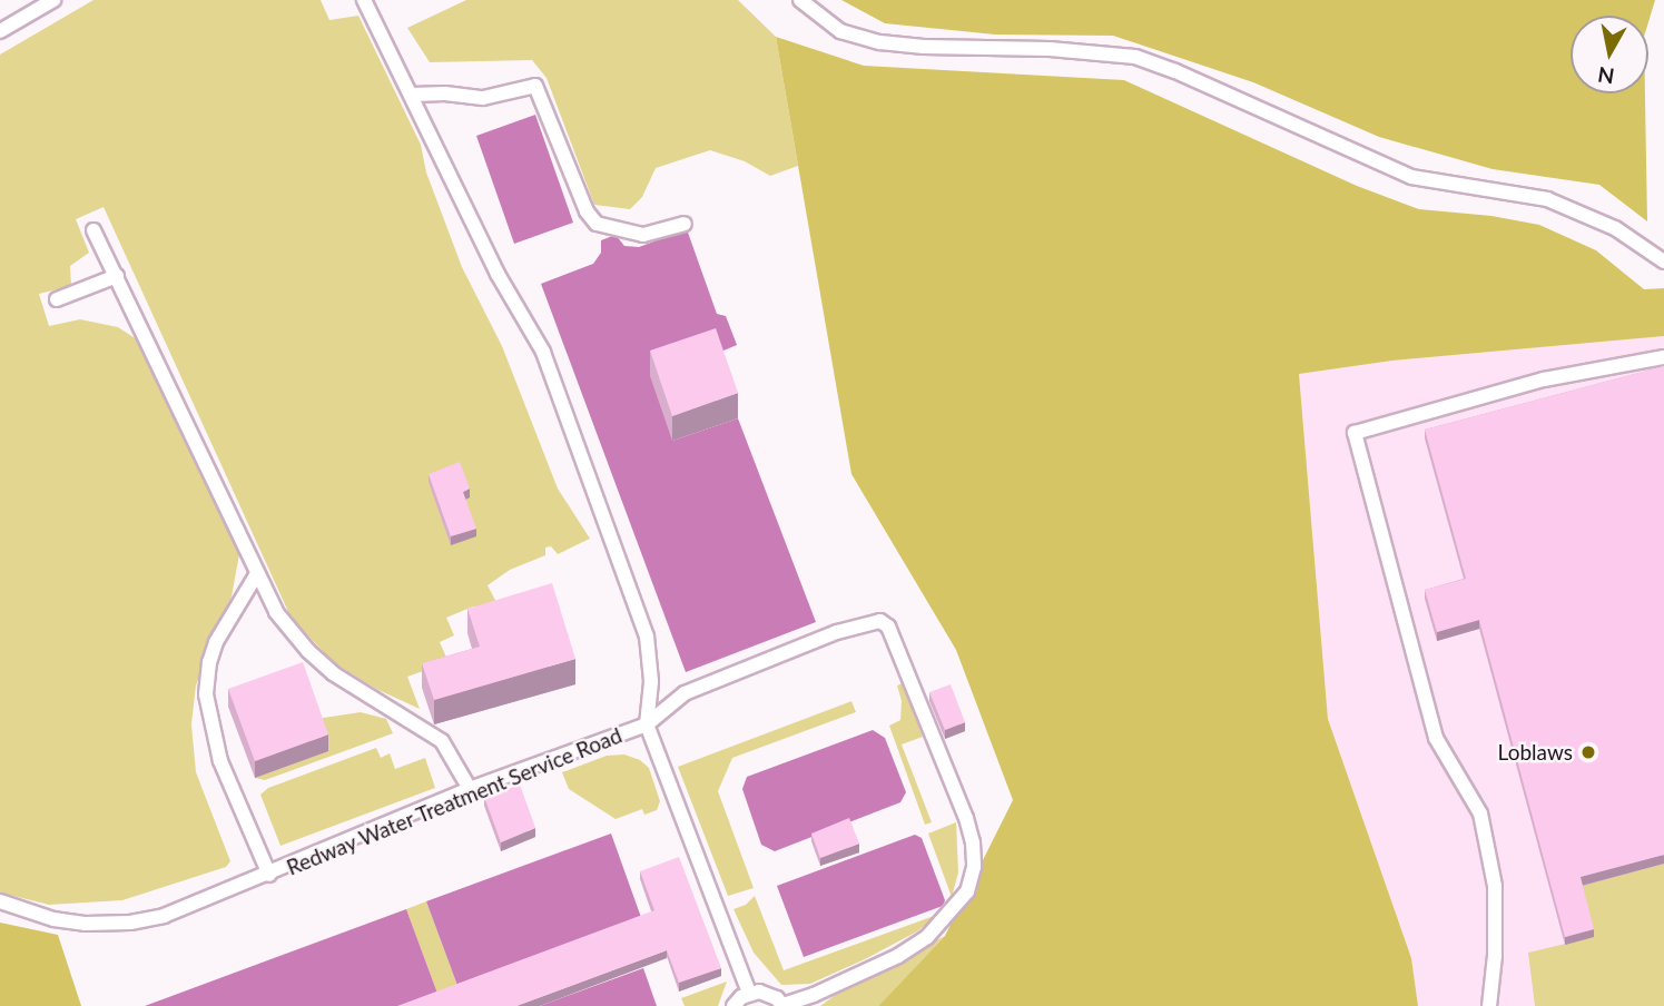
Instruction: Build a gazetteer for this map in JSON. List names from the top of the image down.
{
  "streets": {
    "lane": ["Redway Water Treatment Service Road"]
  },
  "places": ["Loblaws"],
  "north": "bottom"
}
